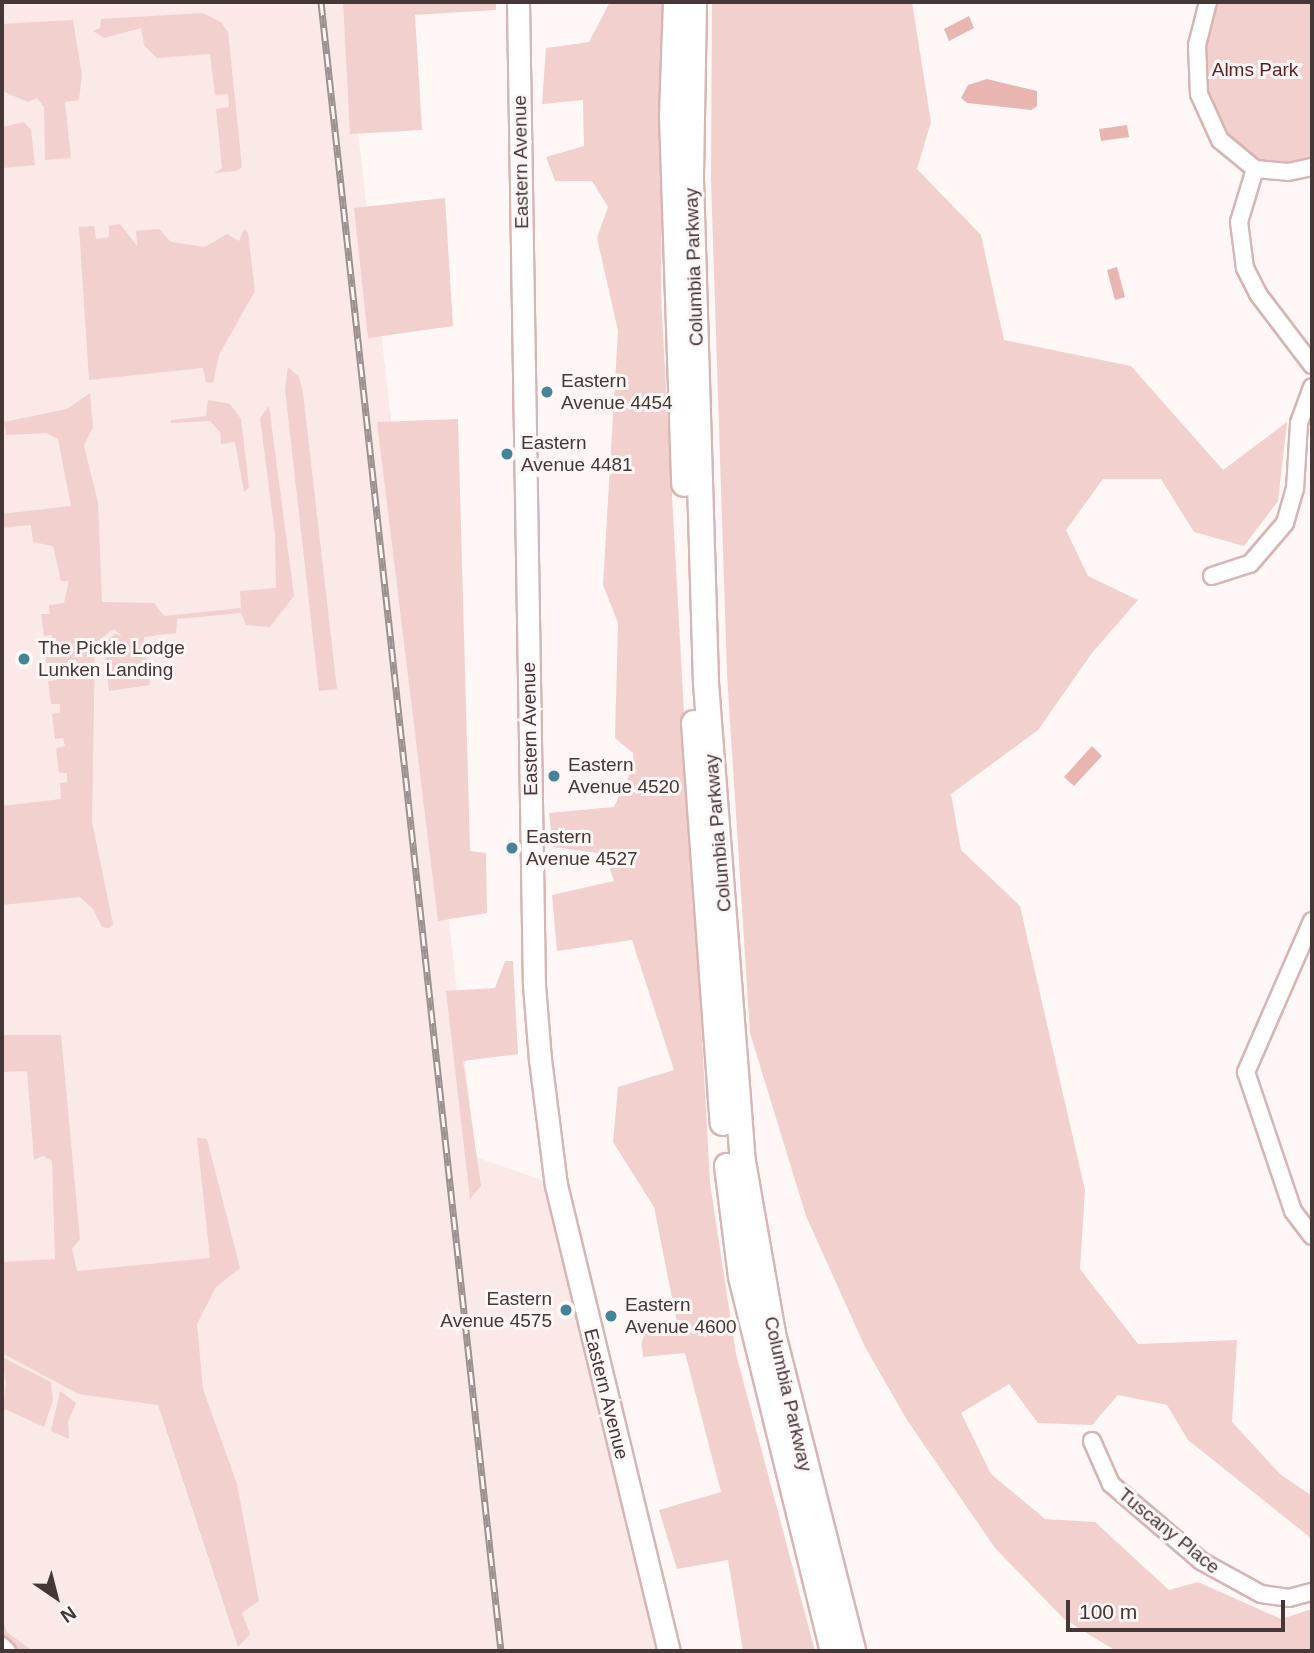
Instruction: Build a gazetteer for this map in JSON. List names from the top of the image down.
{
  "streets": {
    "highway": ["Columbia Parkway"],
    "main road": ["Eastern Avenue"],
    "street": ["Tuscany Place"]
  },
  "parks": ["Alms Park"],
  "places": [
    "Eastern Avenue 4454",
    "Eastern Avenue 4481",
    "The Pickle Lodge Lunken Landing",
    "Eastern Avenue 4520",
    "Eastern Avenue 4527",
    "Eastern Avenue 4575",
    "Eastern Avenue 4600"
  ],
  "scale_bar": "100 m",
  "north": "bottom right"
}
